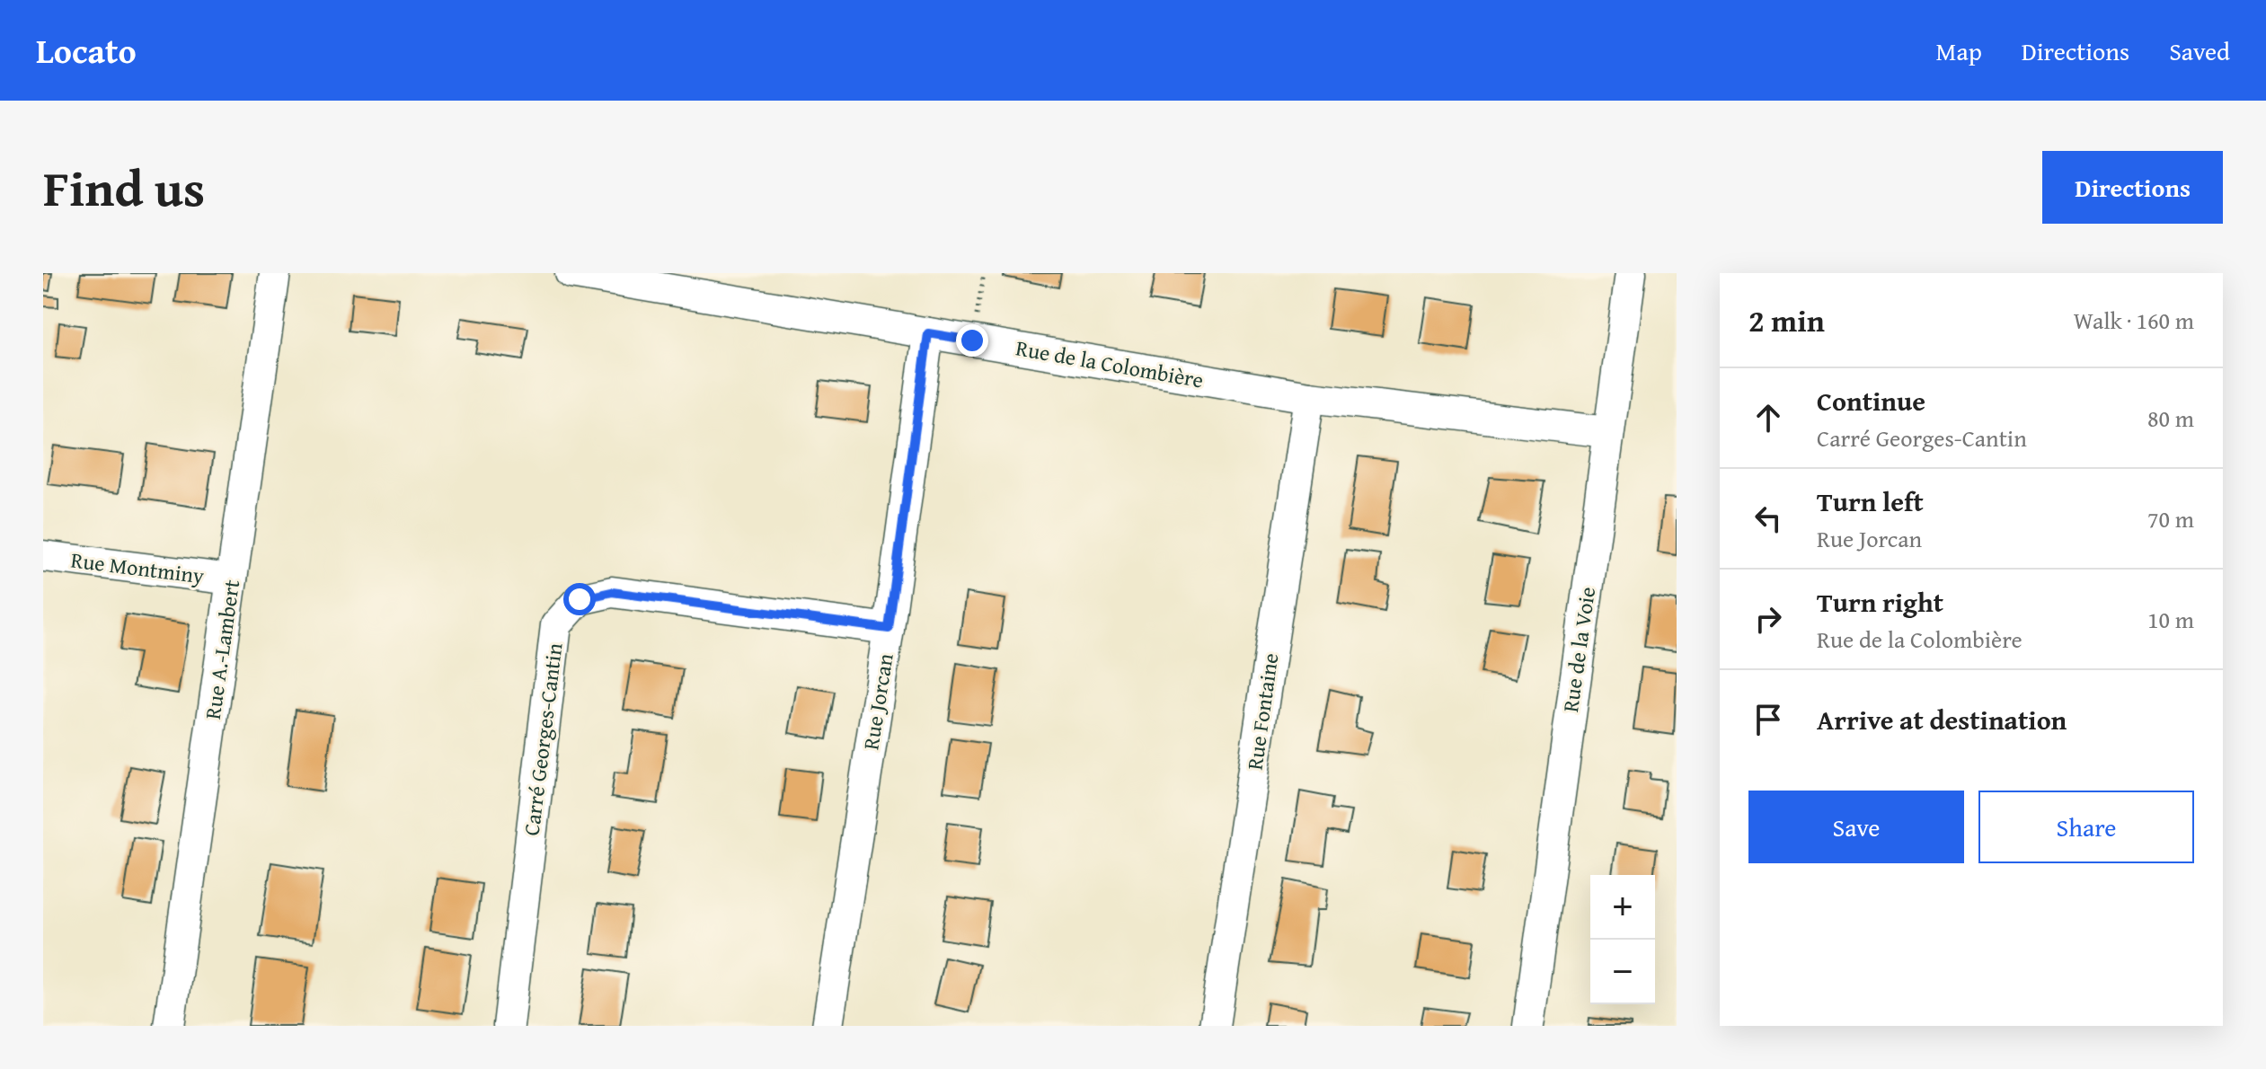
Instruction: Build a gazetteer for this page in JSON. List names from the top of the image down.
{
  "streets": {
    "street": [
      "Rue de la Colombière",
      "Rue Montminy",
      "Rue A.-Lambert",
      "Rue de la Voie",
      "Rue Jorcan",
      "Rue Fontaine",
      "Carré Georges-Cantin"
    ]
  },
  "crossings": [
    ["Rue de la Colombière", "Rue de la Voie"],
    ["Rue de la Colombière", "Rue Jorcan"],
    ["Rue de la Colombière", "Rue Fontaine"],
    ["Rue Montminy", "Rue A.-Lambert"],
    ["Rue Jorcan", "Carré Georges-Cantin"]
  ],
  "page": {
    "header": "Locato",
    "nav": ["Map", "Directions", "Saved"],
    "title": "Find us",
    "buttons": [
      "Directions",
      ["Save", "Share"]
    ],
    "heading": ["2 min", "Walk · 160 m"],
    "list": [
      ["Continue", "Carré Georges-Cantin", "80 m"],
      ["Turn left", "Rue Jorcan", "70 m"],
      ["Turn right", "Rue de la Colombière", "10 m"],
      "Arrive at destination"
    ],
    "map_buttons": ["+", "−"]
  }
}
